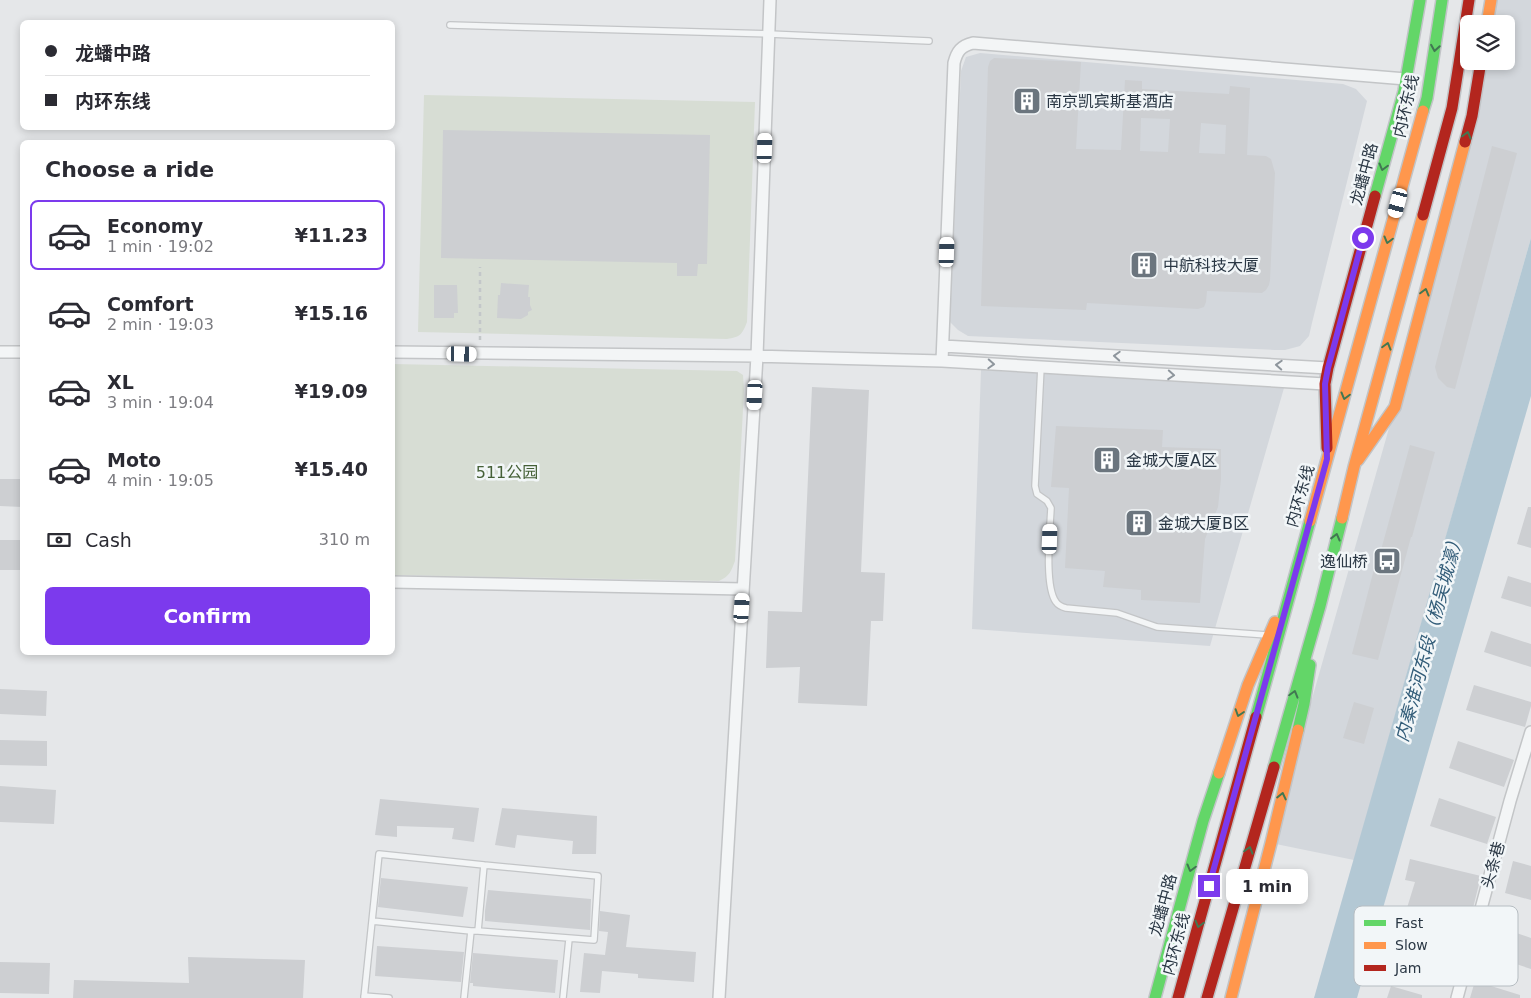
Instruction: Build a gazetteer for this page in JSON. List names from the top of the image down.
{
  "streets": {
    "main road": ["内环东线", "龙蟠中路"],
    "street": ["头条巷"]
  },
  "crossings": [
    ["内环东线", "龙蟠中路"]
  ],
  "water": ["内秦淮河东段（杨吴城濠）"],
  "parks": ["511公园"],
  "places": {
    "building": [
      "南京凯宾斯基酒店",
      "中航科技大厦",
      "金城大厦A区",
      "金城大厦B区"
    ],
    "bus stop": ["逸仙桥"]
  },
  "legend": ["Fast", "Slow", "Jam"],
  "page": {
    "banner": ["龙蟠中路", "内环东线"],
    "heading": "Choose a ride",
    "list": [
      {
        "name": "Economy",
        "note": "1 min · 19:02",
        "value": "¥11.23"
      },
      {
        "name": "Comfort",
        "note": "2 min · 19:03",
        "value": "¥15.16"
      },
      {
        "name": "XL",
        "note": "3 min · 19:04",
        "value": "¥19.09"
      },
      {
        "name": "Moto",
        "note": "4 min · 19:05",
        "value": "¥15.40"
      }
    ],
    "pay": ["Cash", "310 m"],
    "buttons": "Confirm",
    "bubble": "1 min"
  }
}
